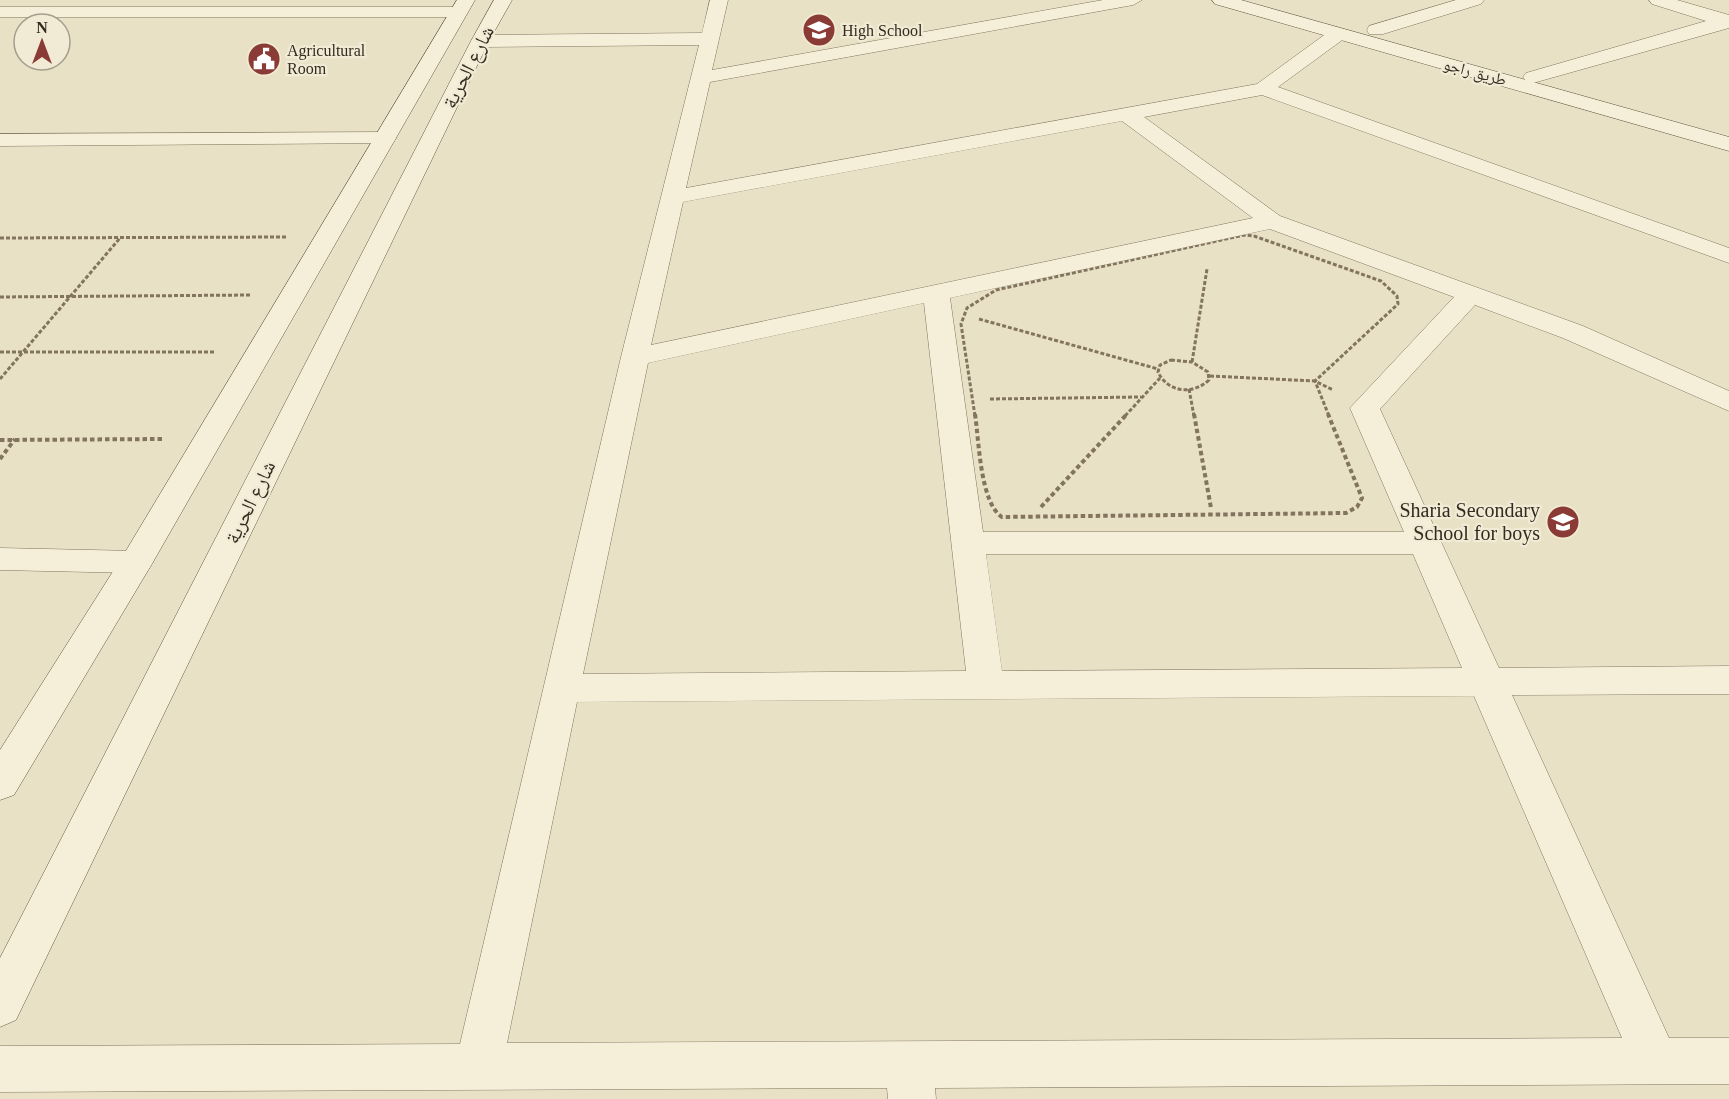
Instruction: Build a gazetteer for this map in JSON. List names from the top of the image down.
{
  "streets": {
    "street": ["شارع الحرية", "طريق راجو"]
  },
  "places": {
    "school or university": ["High School", "Sharia Secondary School for boys"],
    "public building": ["Agricultural Room"]
  },
  "north": "top"
}
